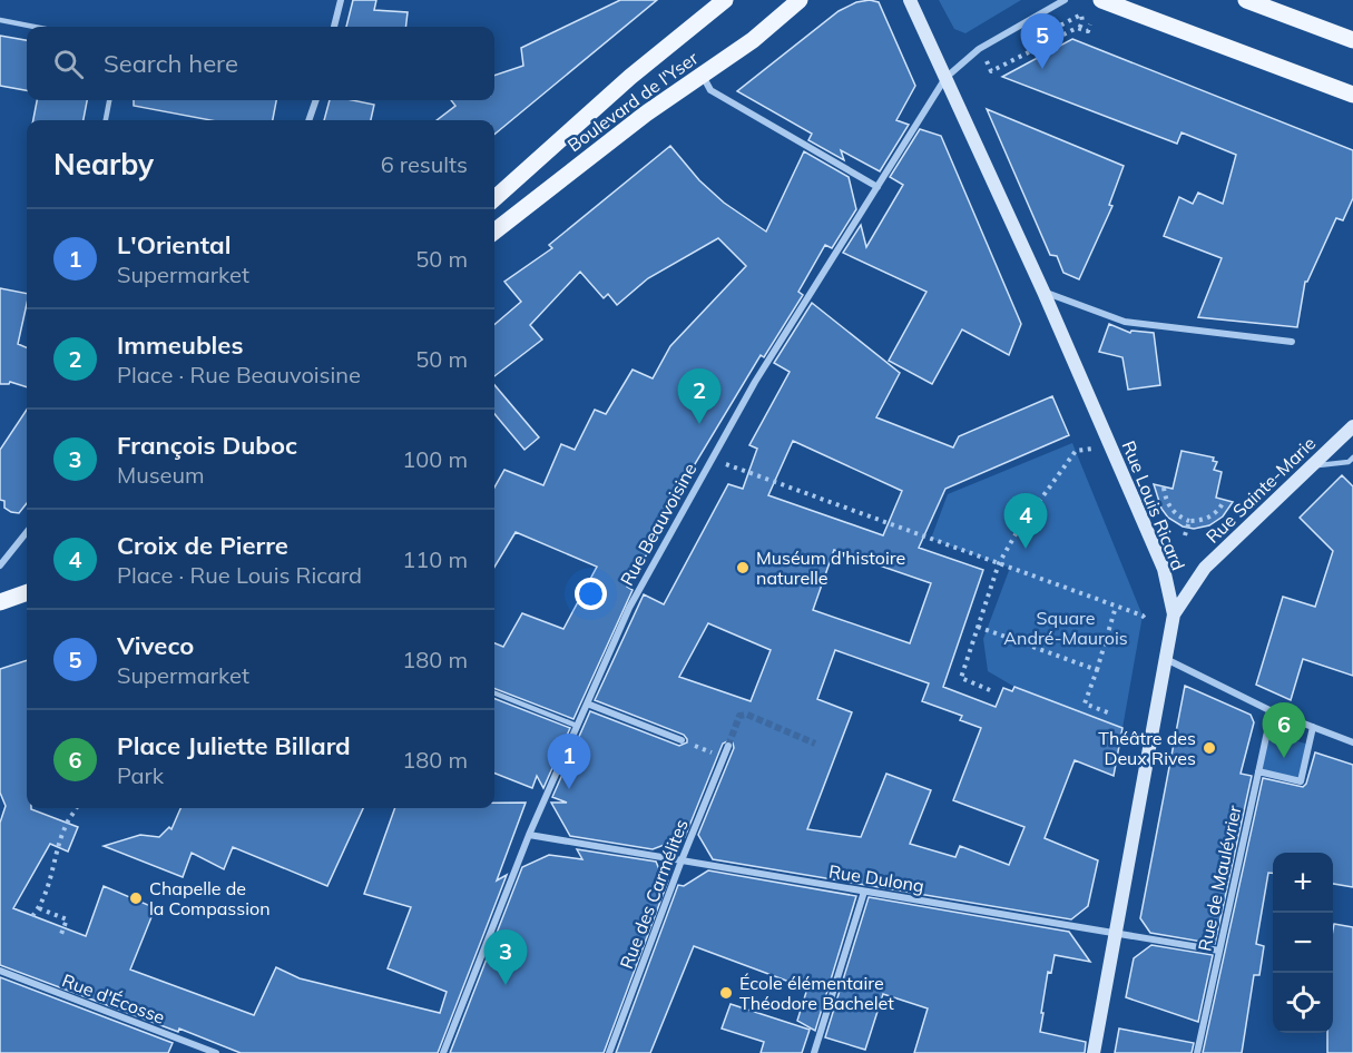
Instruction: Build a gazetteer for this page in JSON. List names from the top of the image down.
{
  "streets": {
    "main road": ["Boulevard de l'Yser"],
    "street": [
      "Rue Sainte-Marie",
      "Rue Louis Ricard",
      "Rue Beauvoisine",
      "Rue Dulong",
      "Rue de Maulévrier",
      "Rue des Carmélites",
      "Rue d'Écosse"
    ]
  },
  "crossings": [
    ["Rue Sainte-Marie", "Rue Louis Ricard"],
    ["Rue Louis Ricard", "Rue Beauvoisine"],
    ["Rue Louis Ricard", "Rue Dulong"],
    ["Rue Beauvoisine", "Rue Dulong"],
    ["Rue Dulong", "Rue de Maulévrier"],
    ["Rue Dulong", "Rue des Carmélites"]
  ],
  "parks": ["Square André-Maurois"],
  "places": [
    "Muséum d'histoire naturelle",
    "Théâtre des Deux Rives",
    "Chapelle de la Compassion",
    "École élémentaire Théodore Bachelet"
  ],
  "page": {
    "pins": [
      "5",
      "2",
      "4",
      "6",
      "1",
      "3"
    ],
    "search": "Search here",
    "heading": ["Nearby", "6 results"],
    "list": [
      {
        "mark": "1",
        "name": "L'Oriental",
        "note": "Supermarket",
        "value": "50 m"
      },
      {
        "mark": "2",
        "name": "Immeubles",
        "note": "Place · Rue Beauvoisine",
        "value": "50 m"
      },
      {
        "mark": "3",
        "name": "François Duboc",
        "note": "Museum",
        "value": "100 m"
      },
      {
        "mark": "4",
        "name": "Croix de Pierre",
        "note": "Place · Rue Louis Ricard",
        "value": "110 m"
      },
      {
        "mark": "5",
        "name": "Viveco",
        "note": "Supermarket",
        "value": "180 m"
      },
      {
        "mark": "6",
        "name": "Place Juliette Billard",
        "note": "Park",
        "value": "180 m"
      }
    ],
    "map_buttons": ["+", "−"]
  }
}
